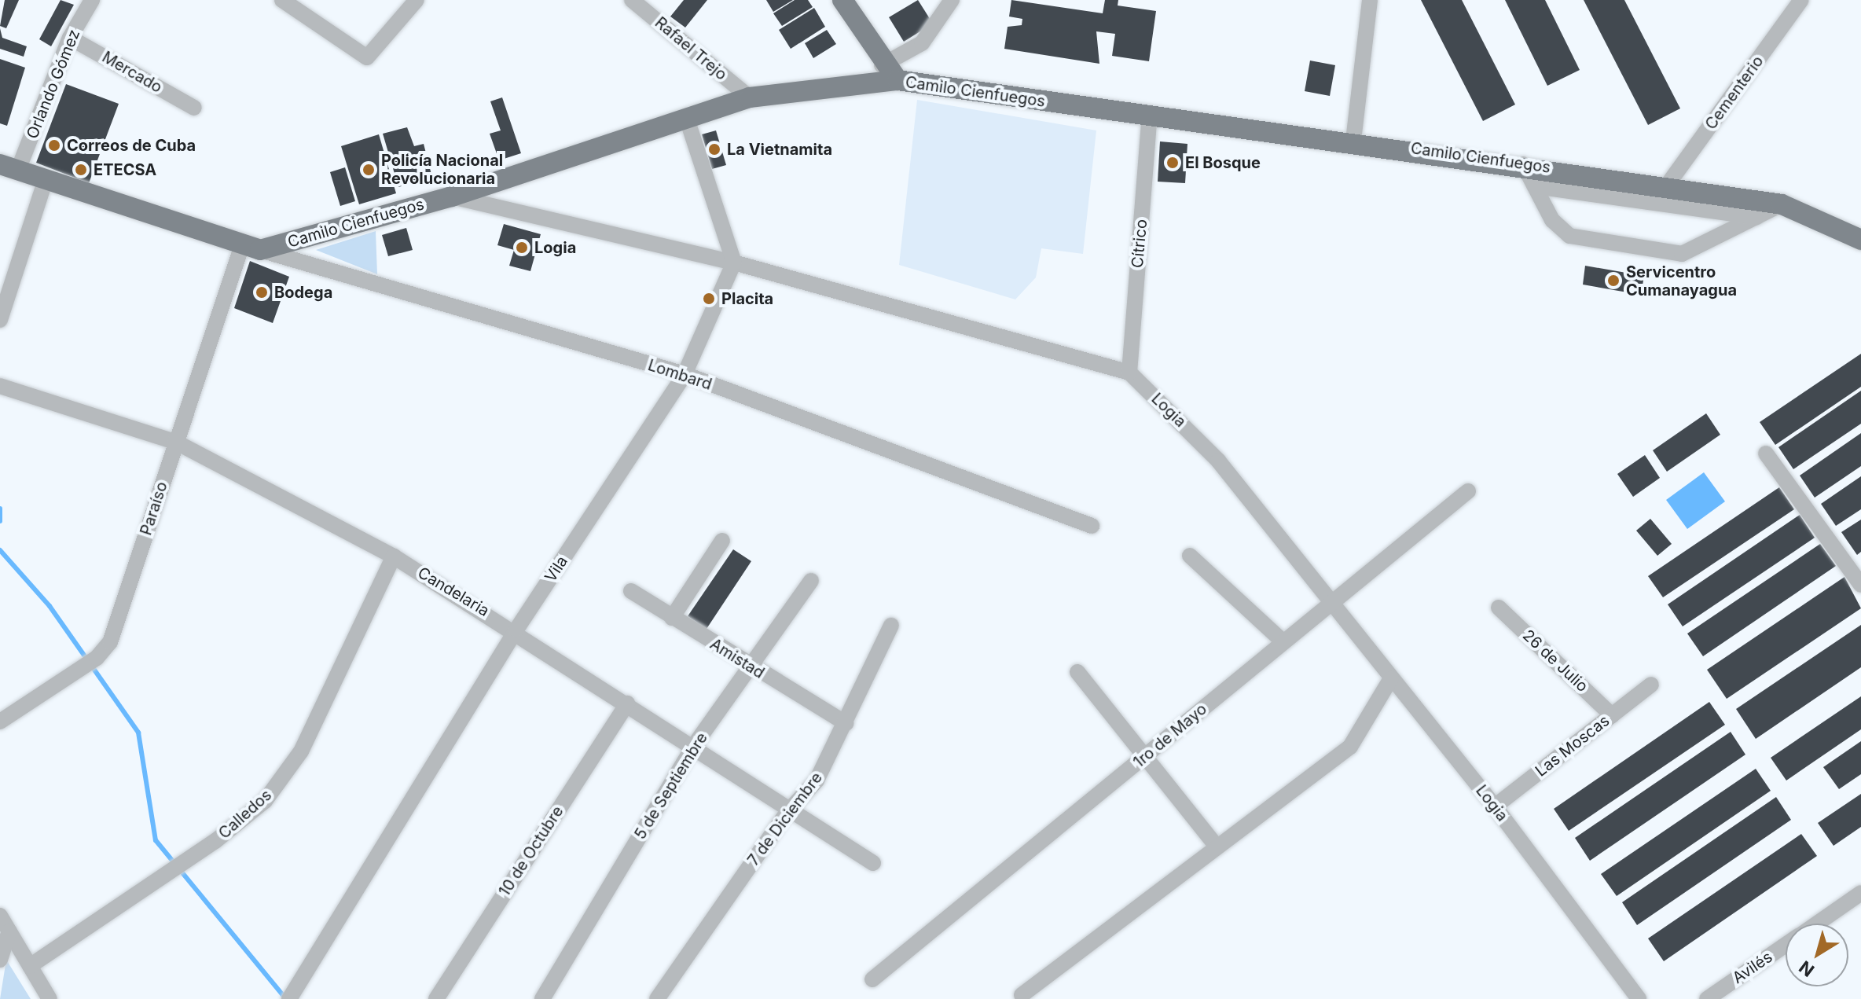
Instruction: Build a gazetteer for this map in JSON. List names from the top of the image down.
{
  "streets": {
    "main road": ["Camilo Cienfuegos"],
    "street": [
      "Rafael Trejo",
      "Mercado",
      "Orlando Gómez",
      "Cementerio",
      "Cítrico",
      "Lombard",
      "Logia",
      "Paraíso",
      "Vila",
      "Candelaria",
      "Amistad",
      "26 de Julio",
      "1ro de Mayo",
      "Las Moscas",
      "5 de Septiembre",
      "Calledos",
      "7 de Diciembre",
      "10 de Octubre",
      "Avilés"
    ]
  },
  "crossings": [
    ["Rafael Trejo", "Camilo Cienfuegos"],
    ["Mercado", "Orlando Gómez"],
    ["Camilo Cienfuegos", "Cementerio"],
    ["Camilo Cienfuegos", "Cítrico"],
    ["Camilo Cienfuegos", "Lombard"],
    ["Camilo Cienfuegos", "Logia"],
    ["Camilo Cienfuegos", "Paraíso"],
    ["Cítrico", "Logia"],
    ["Lombard", "Paraíso"],
    ["Lombard", "Vila"],
    ["Logia", "Vila"],
    ["Logia", "1ro de Mayo"],
    ["Logia", "Las Moscas"],
    ["Paraíso", "Candelaria"],
    ["Vila", "Candelaria"],
    ["Candelaria", "5 de Septiembre"],
    ["Candelaria", "Calledos"],
    ["Candelaria", "7 de Diciembre"],
    ["Candelaria", "10 de Octubre"],
    ["Amistad", "5 de Septiembre"],
    ["Amistad", "7 de Diciembre"],
    ["26 de Julio", "Las Moscas"]
  ],
  "places": [
    "Correos de Cuba",
    "La Vietnamita",
    "El Bosque",
    "ETECSA",
    "Policía Nacional Revolucionaria",
    "Logia",
    "Servicentro Cumanayagua",
    "Bodega",
    "Placita"
  ],
  "north": "bottom left"
}
